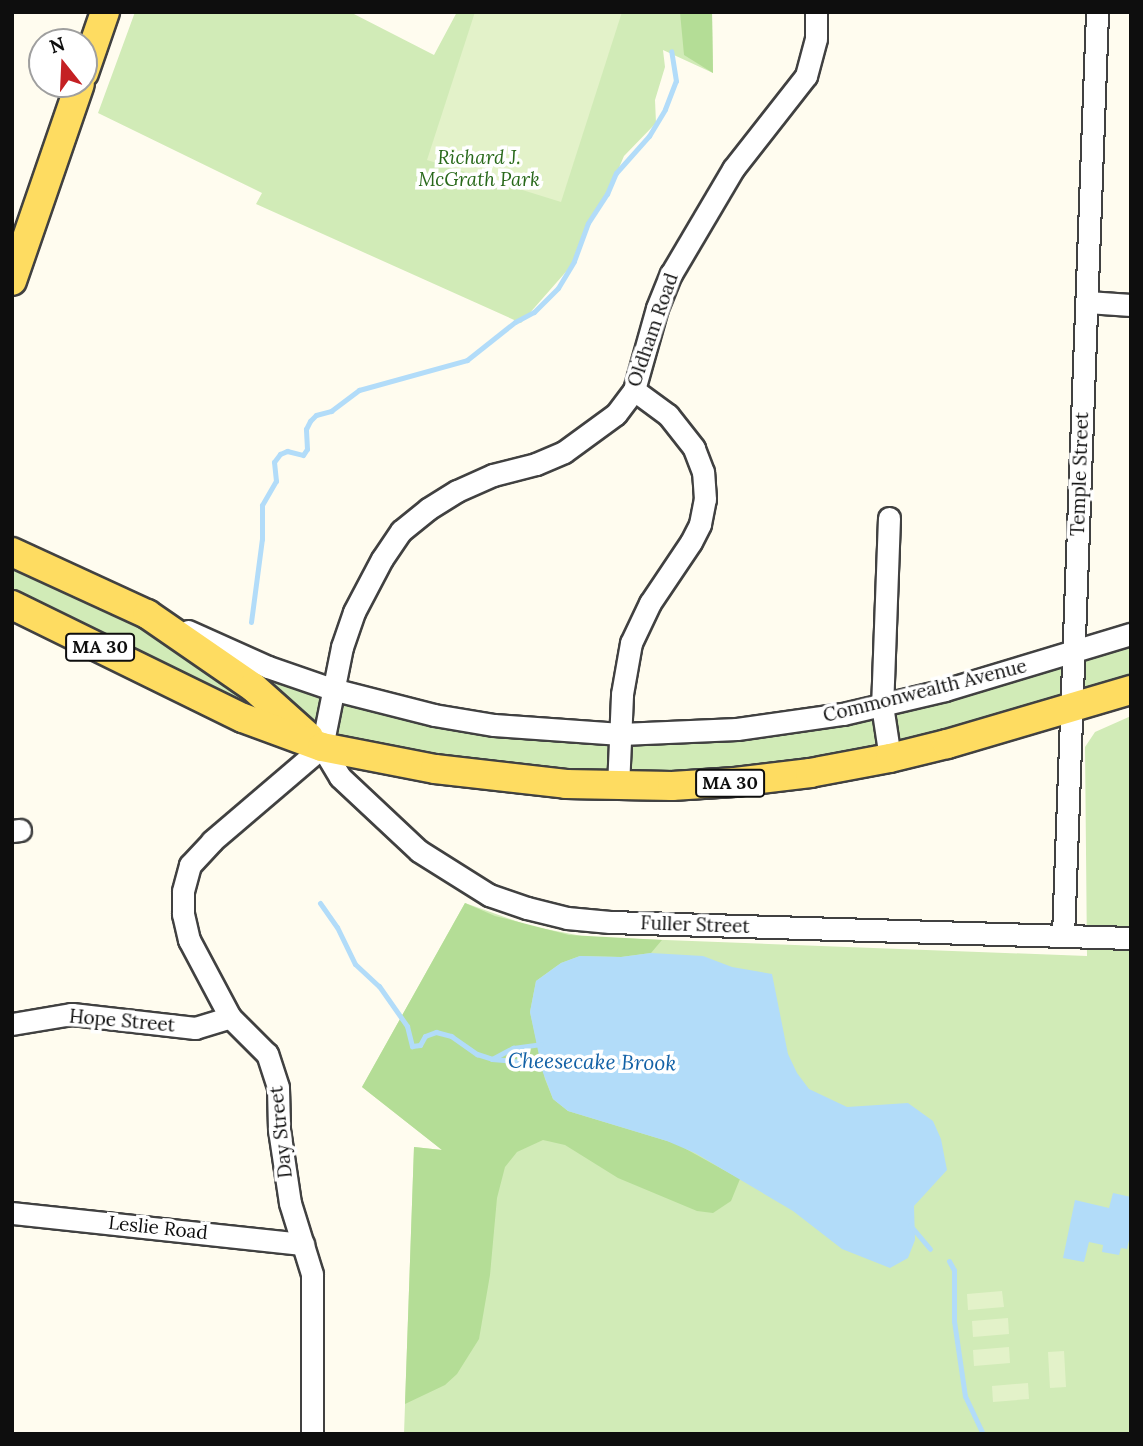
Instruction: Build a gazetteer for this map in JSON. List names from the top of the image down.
{
  "streets": {
    "main road": ["MA 30", "Commonwealth Avenue"],
    "street": [
      "Oldham Road",
      "Temple Street",
      "Fuller Street",
      "Hope Street",
      "Day Street",
      "Leslie Road"
    ]
  },
  "crossings": [
    ["Oldham Road", "MA 30"],
    ["Oldham Road", "Commonwealth Avenue"],
    ["Oldham Road", "Fuller Street"],
    ["Oldham Road", "Day Street"],
    ["Temple Street", "MA 30"],
    ["Temple Street", "Commonwealth Avenue"],
    ["Temple Street", "Fuller Street"],
    ["MA 30", "Commonwealth Avenue"],
    ["MA 30", "Fuller Street"],
    ["MA 30", "Day Street"],
    ["Commonwealth Avenue", "Fuller Street"],
    ["Commonwealth Avenue", "Day Street"],
    ["Fuller Street", "Day Street"],
    ["Hope Street", "Day Street"],
    ["Day Street", "Leslie Road"]
  ],
  "water": ["Cheesecake Brook"],
  "parks": ["Richard J. McGrath Park"],
  "north": "top"
}
